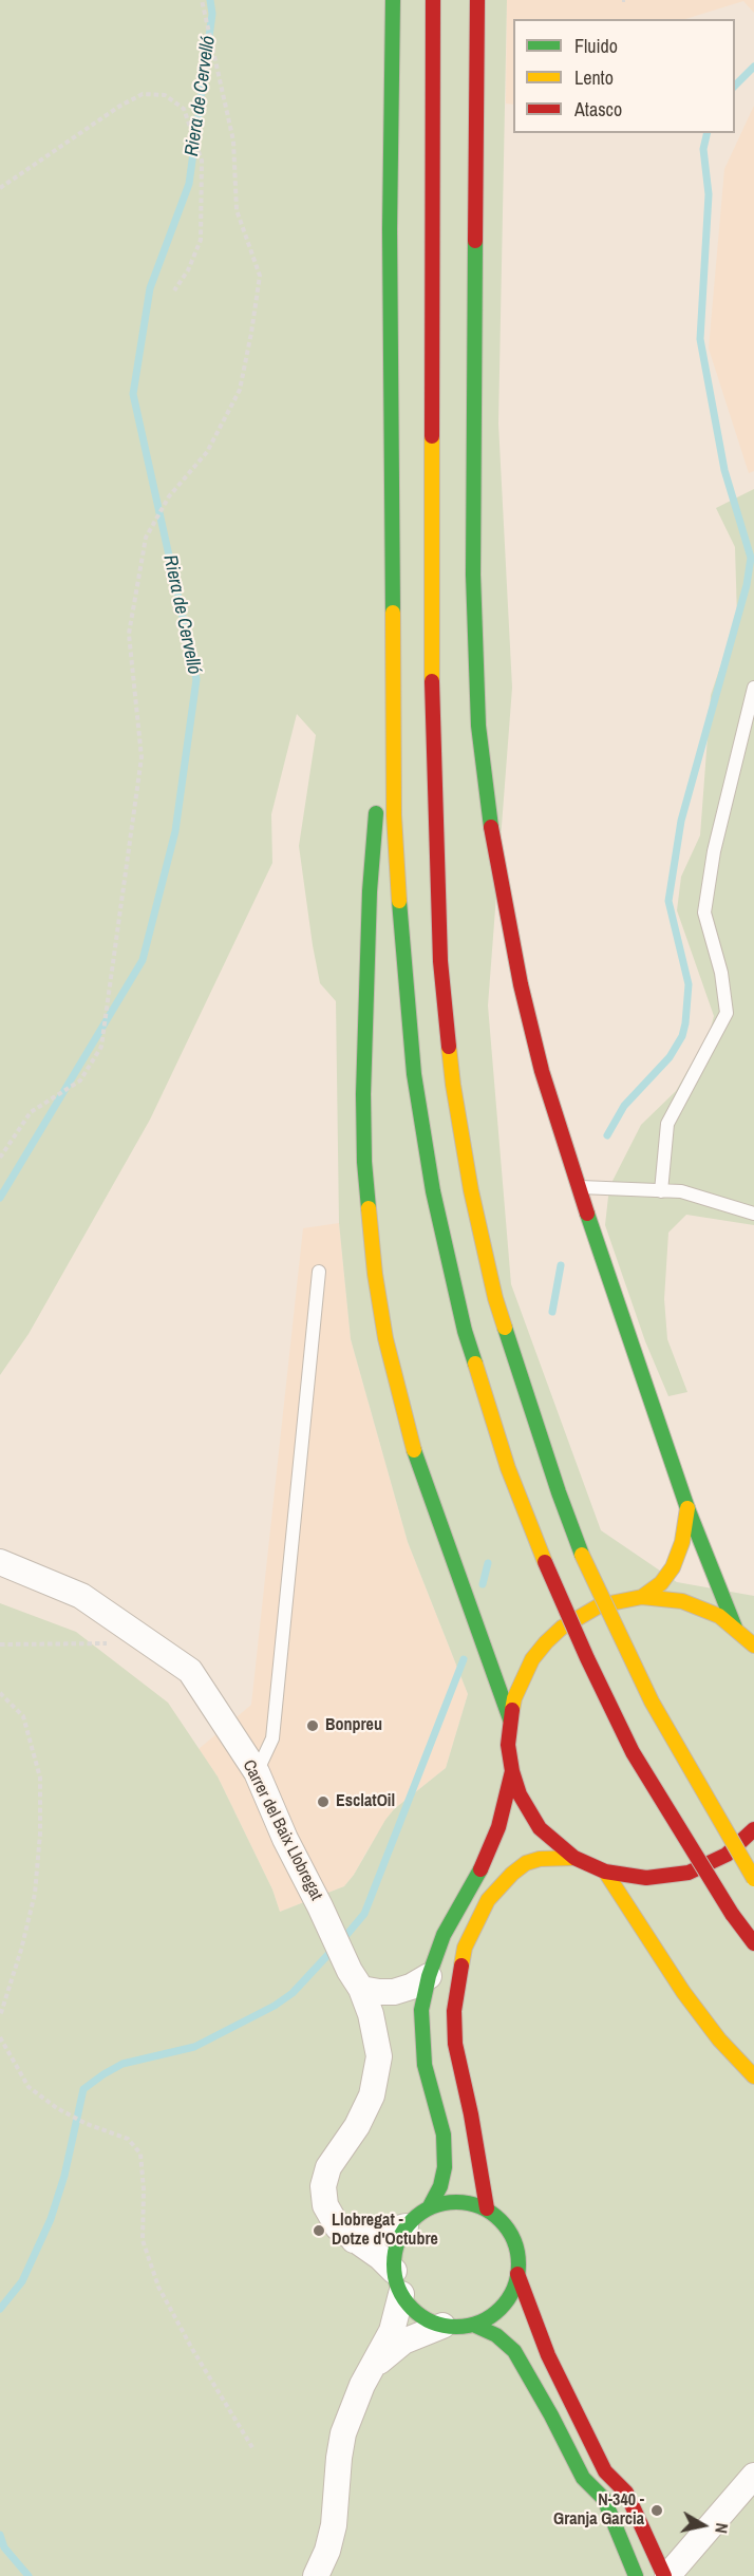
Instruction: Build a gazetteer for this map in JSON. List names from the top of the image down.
{
  "streets": {
    "street": ["Carrer del Baix Llobregat"]
  },
  "water": ["Riera de Cervelló"],
  "places": [
    "Bonpreu",
    "EsclatOil",
    "Llobregat - Dotze d'Octubre",
    "N-340 - Granja Garcia"
  ],
  "legend": ["Fluido", "Lento", "Atasco"],
  "north": "right"
}
